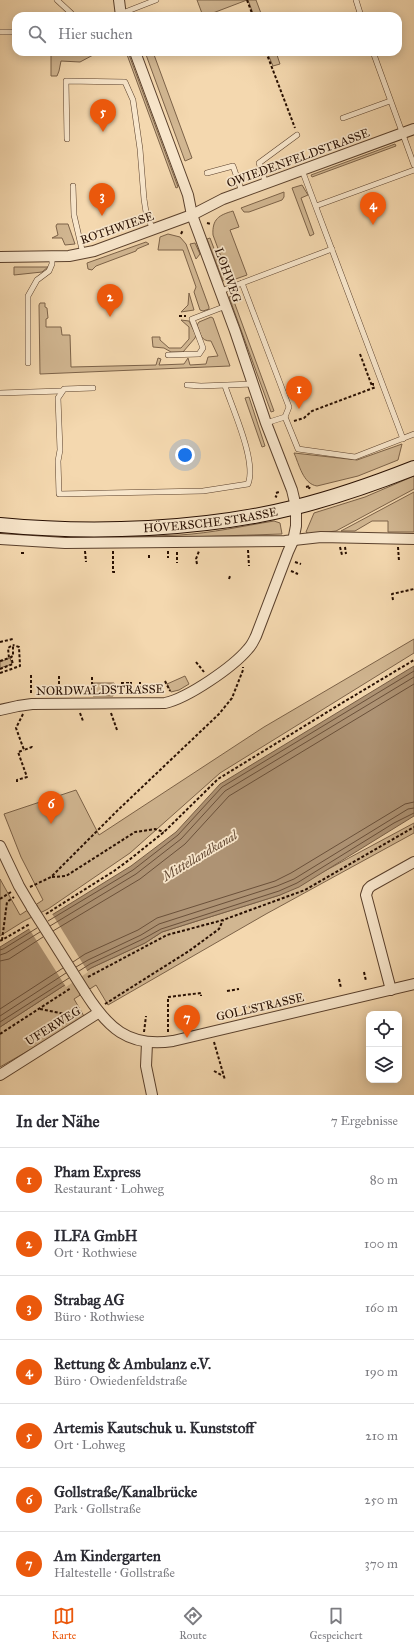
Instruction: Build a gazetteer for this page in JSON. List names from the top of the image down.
{
  "streets": {
    "main road": ["HÖVERSCHE STRASSE"],
    "street": [
      "OWIEDENFELDSTRASSE",
      "ROTHWIESE",
      "LOHWEG",
      "NORDWALDSTRASSE",
      "GOLLSTRASSE",
      "UFERWEG"
    ]
  },
  "crossings": [
    ["OWIEDENFELDSTRASSE", "ROTHWIESE"],
    ["OWIEDENFELDSTRASSE", "LOHWEG"],
    ["ROTHWIESE", "LOHWEG"],
    ["LOHWEG", "HÖVERSCHE STRASSE"],
    ["LOHWEG", "NORDWALDSTRASSE"],
    ["HÖVERSCHE STRASSE", "NORDWALDSTRASSE"],
    ["GOLLSTRASSE", "UFERWEG"]
  ],
  "water": ["Mittellandkanal"],
  "page": {
    "search": "Hier suchen",
    "pins": [
      "5",
      "3",
      "4",
      "2",
      "1",
      "6",
      "7"
    ],
    "heading": ["In der Nähe", "7 Ergebnisse"],
    "list": [
      {
        "mark": "1",
        "name": "Pham Express",
        "note": "Restaurant · Lohweg",
        "value": "80 m"
      },
      {
        "mark": "2",
        "name": "ILFA GmbH",
        "note": "Ort · Rothwiese",
        "value": "100 m"
      },
      {
        "mark": "3",
        "name": "Strabag AG",
        "note": "Büro · Rothwiese",
        "value": "160 m"
      },
      {
        "mark": "4",
        "name": "Rettung & Ambulanz e.V.",
        "note": "Büro · Owiedenfeldstraße",
        "value": "190 m"
      },
      {
        "mark": "5",
        "name": "Artemis Kautschuk u. Kunststoff",
        "note": "Ort · Lohweg",
        "value": "210 m"
      },
      {
        "mark": "6",
        "name": "Gollstraße/Kanalbrücke",
        "note": "Park · Gollstraße",
        "value": "250 m"
      },
      {
        "mark": "7",
        "name": "Am Kindergarten",
        "note": "Haltestelle · Gollstraße",
        "value": "370 m"
      }
    ],
    "nav": ["Karte", "Route", "Gespeichert"]
  }
}
